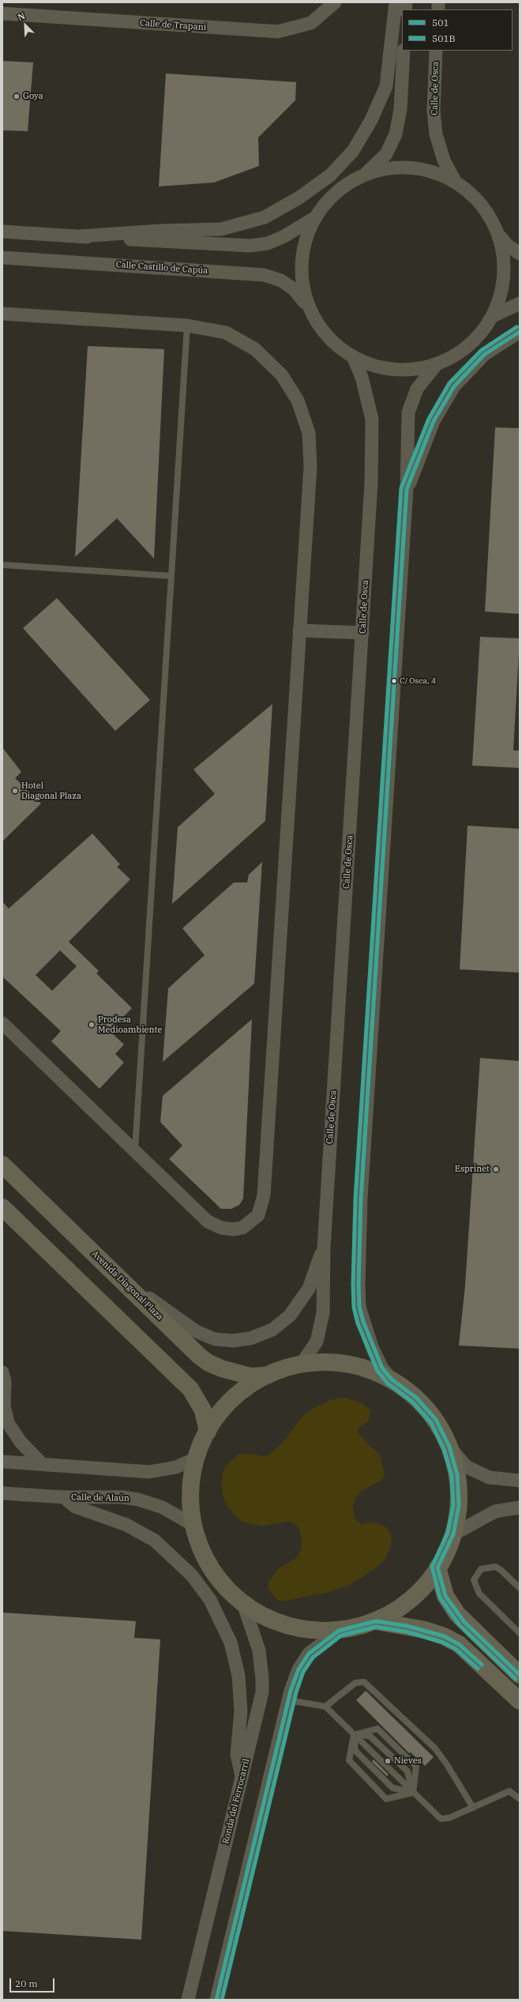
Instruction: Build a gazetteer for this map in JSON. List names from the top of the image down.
{
  "streets": {
    "main road": ["Avenida Diagonal Plaza"],
    "street": [
      "Calle de Trapani",
      "Calle de Osca",
      "Calle Castillo de Capúa",
      "Calle de Alaún",
      "Ronda del Ferrocarril"
    ]
  },
  "places": [
    "Goya",
    "C/ Osca, 4",
    "Hotel Diagonal Plaza",
    "Prodesa Medioambiente",
    "Esprinet",
    "Nieves"
  ],
  "lines": ["transit line 501B", "transit line 501"],
  "legend": ["501", "501B"],
  "scale_bar": "20 m",
  "north": "top left"
}
